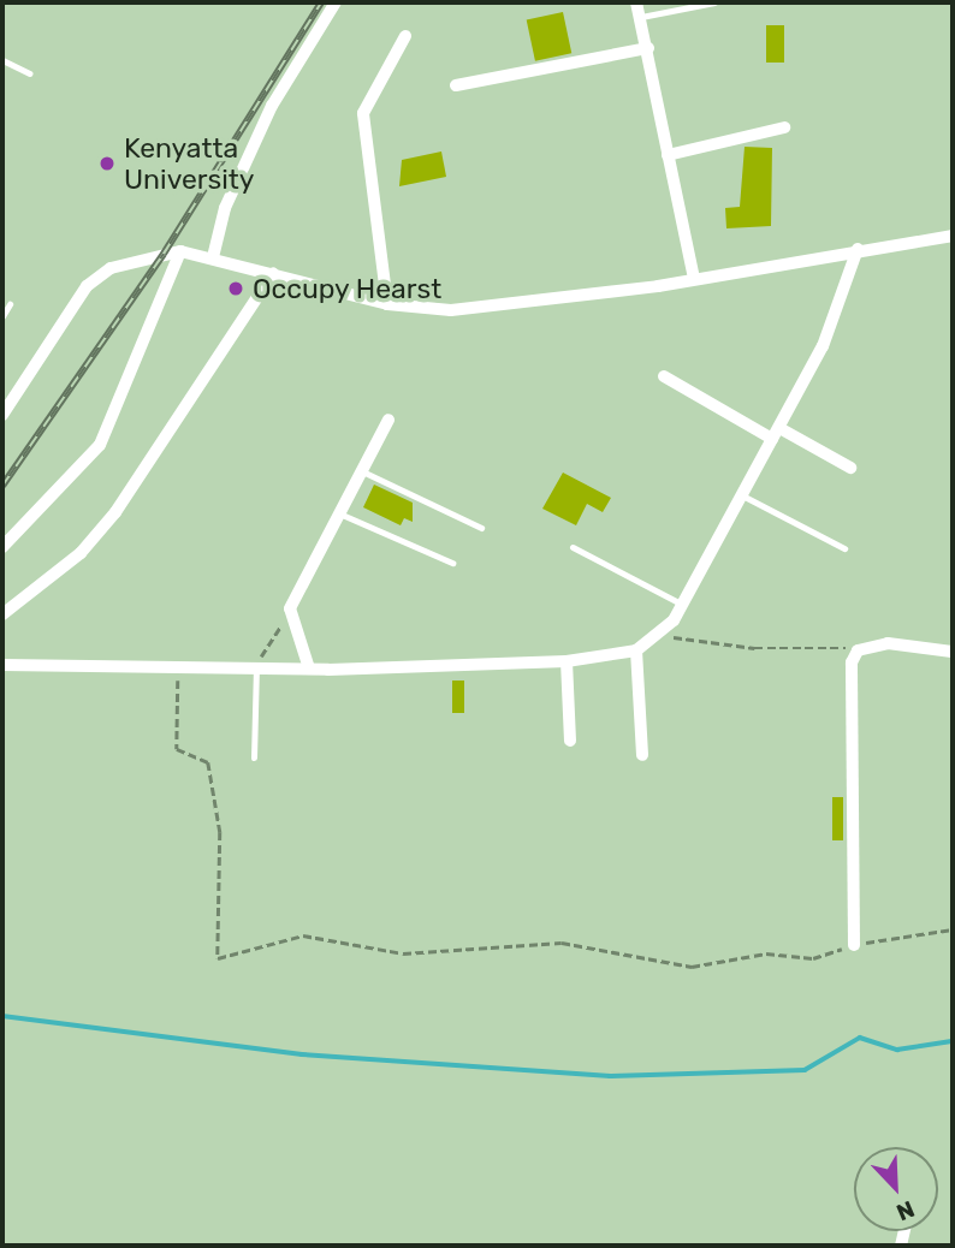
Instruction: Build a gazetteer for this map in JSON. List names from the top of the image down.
{
  "places": ["Kenyatta University", "Occupy Hearst"],
  "north": "bottom right"
}
